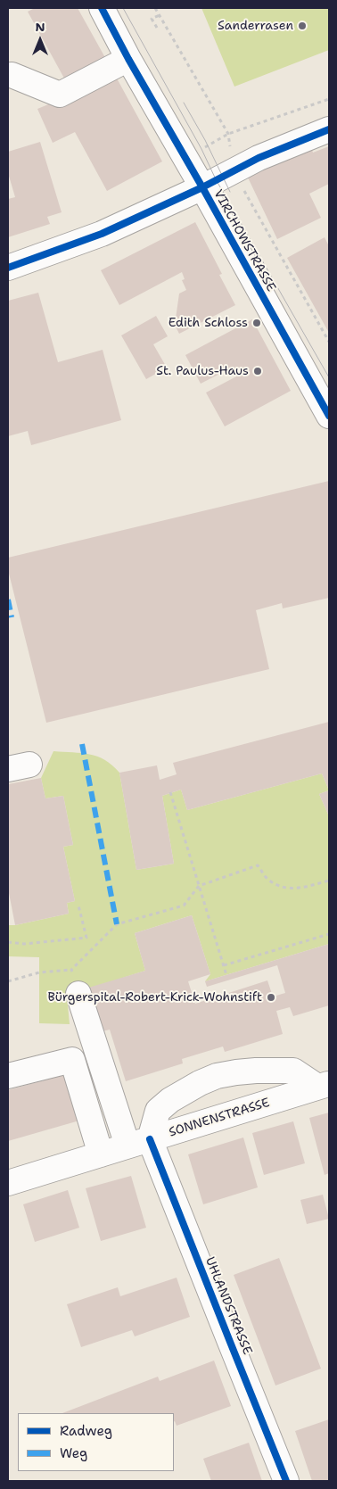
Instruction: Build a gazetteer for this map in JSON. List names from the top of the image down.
{
  "streets": {
    "street": ["VIRCHOWSTRASSE", "SONNENSTRASSE", "UHLANDSTRASSE"]
  },
  "crossings": [
    ["SONNENSTRASSE", "UHLANDSTRASSE"]
  ],
  "places": [
    "Sanderrasen",
    "Edith Schloss",
    "St. Paulus-Haus",
    "Bürgerspital-Robert-Krick-Wohnstift"
  ],
  "legend": ["Radweg", "Weg"],
  "north": "top"
}
